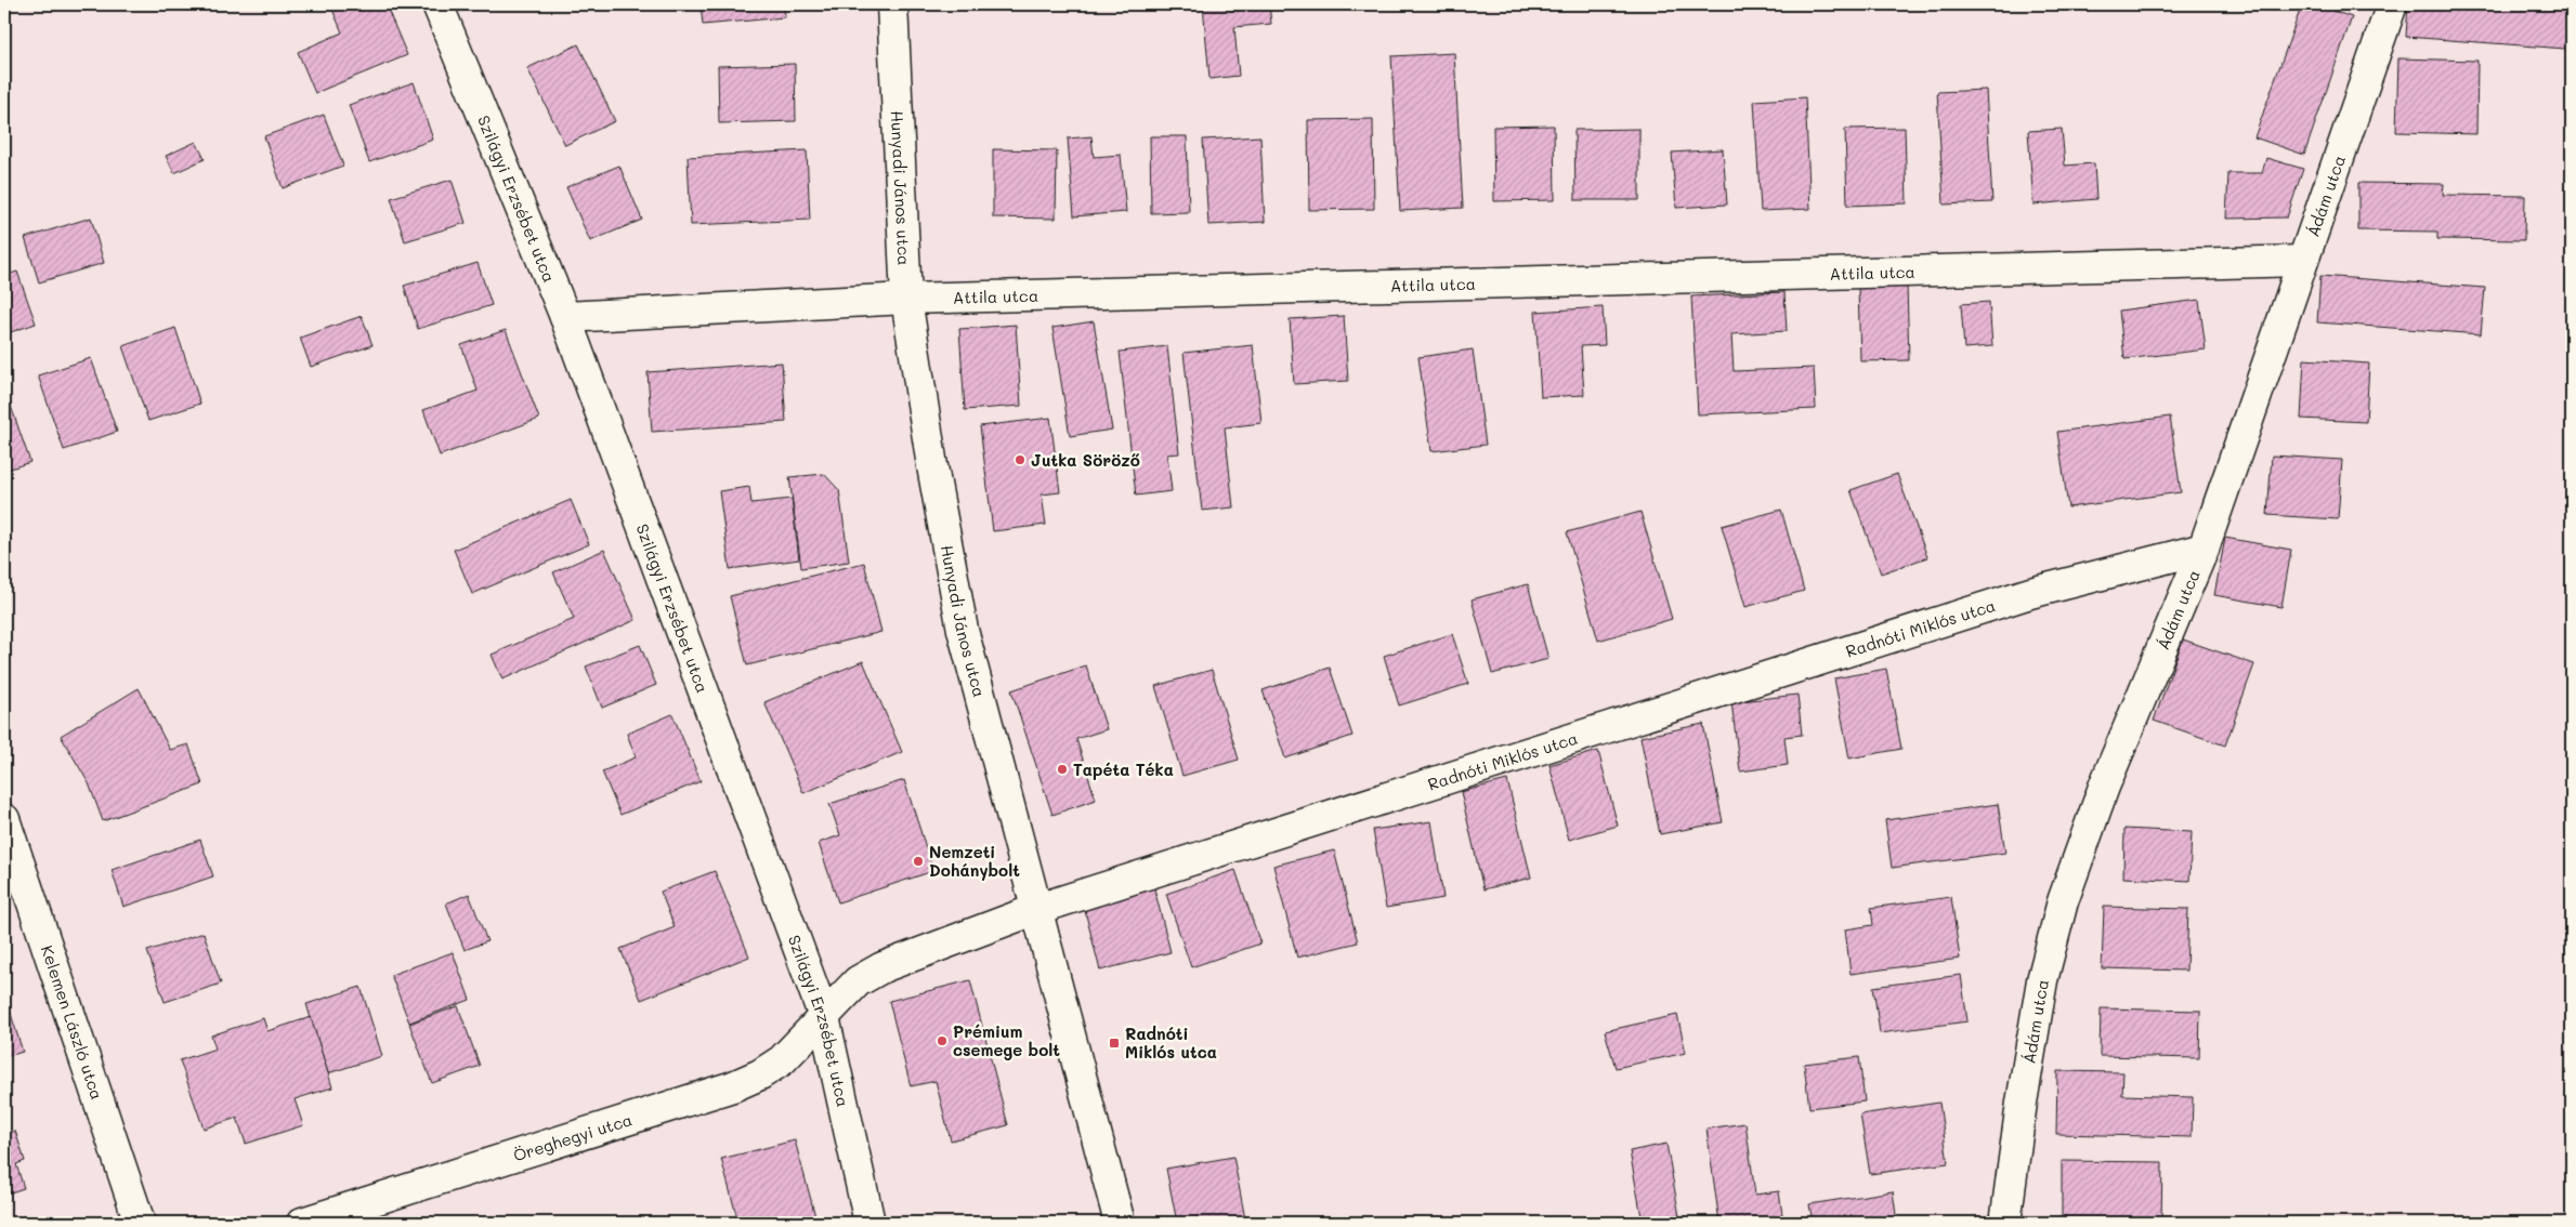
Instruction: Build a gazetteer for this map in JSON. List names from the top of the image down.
{
  "streets": {
    "street": [
      "Hunyadi János utca",
      "Ádám utca",
      "Szilágyi Erzsébet utca",
      "Attila utca",
      "Radnóti Miklós utca",
      "Kelemen László utca",
      "Öreghegyi utca"
    ]
  },
  "crossings": [
    ["Hunyadi János utca", "Attila utca"],
    ["Hunyadi János utca", "Radnóti Miklós utca"],
    ["Ádám utca", "Attila utca"],
    ["Ádám utca", "Radnóti Miklós utca"],
    ["Szilágyi Erzsébet utca", "Attila utca"],
    ["Szilágyi Erzsébet utca", "Radnóti Miklós utca"],
    ["Szilágyi Erzsébet utca", "Öreghegyi utca"],
    ["Radnóti Miklós utca", "Öreghegyi utca"]
  ],
  "places": {
    "other": [
      "Jutka Söröző",
      "Tapéta Téka",
      "Nemzeti Dohánybolt",
      "Prémium csemege bolt"
    ],
    "transit": ["Radnóti Miklós utca"]
  }
}
